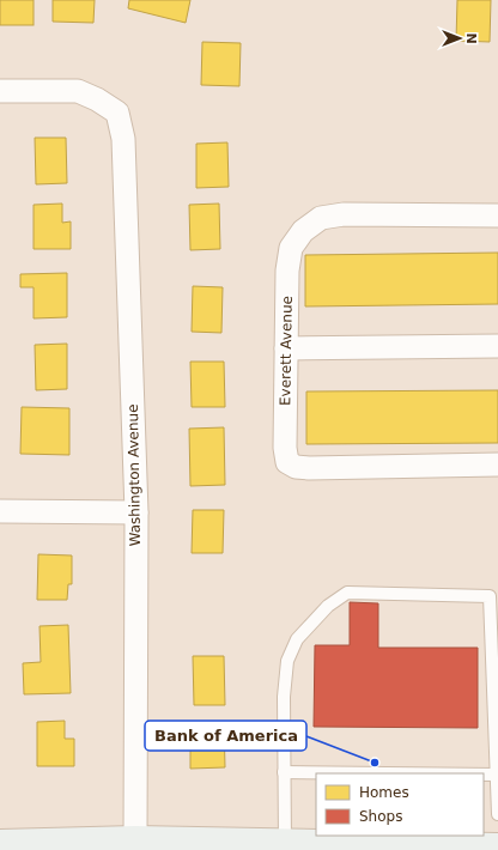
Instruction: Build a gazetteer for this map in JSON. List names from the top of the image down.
{
  "streets": {
    "street": ["Everett Avenue", "Washington Avenue"]
  },
  "places": ["Bank of America"],
  "legend": ["Homes", "Shops"],
  "north": "right"
}
